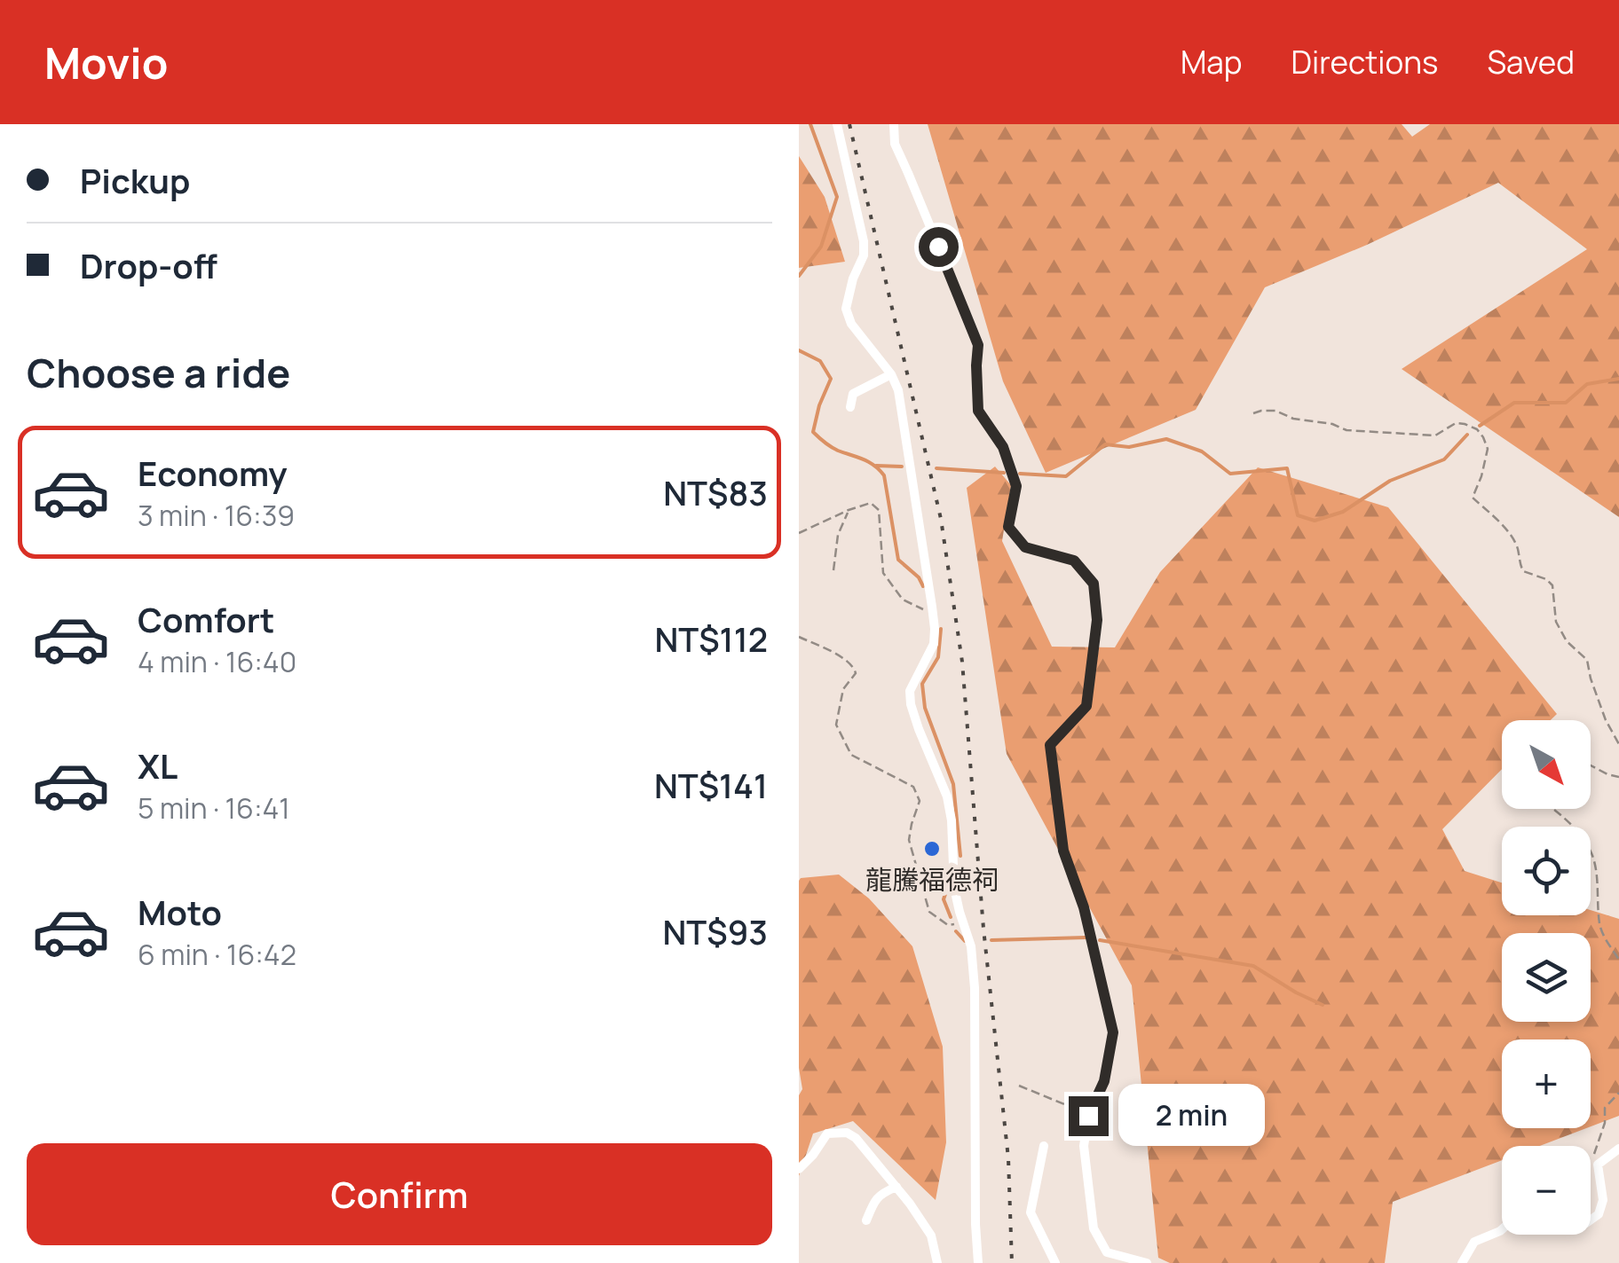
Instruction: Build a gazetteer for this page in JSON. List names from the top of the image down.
{
  "places": ["龍騰福德祠"],
  "north": "bottom right",
  "page": {
    "header": "Movio",
    "nav": ["Map", "Directions", "Saved"],
    "banner": ["Pickup", "Drop-off"],
    "heading": "Choose a ride",
    "list": [
      {
        "name": "Economy",
        "note": "3 min · 16:39",
        "value": "NT$83"
      },
      {
        "name": "Comfort",
        "note": "4 min · 16:40",
        "value": "NT$112"
      },
      {
        "name": "XL",
        "note": "5 min · 16:41",
        "value": "NT$141"
      },
      {
        "name": "Moto",
        "note": "6 min · 16:42",
        "value": "NT$93"
      }
    ],
    "map_buttons": ["+", "−"],
    "bubble": "2 min",
    "buttons": "Confirm"
  }
}
